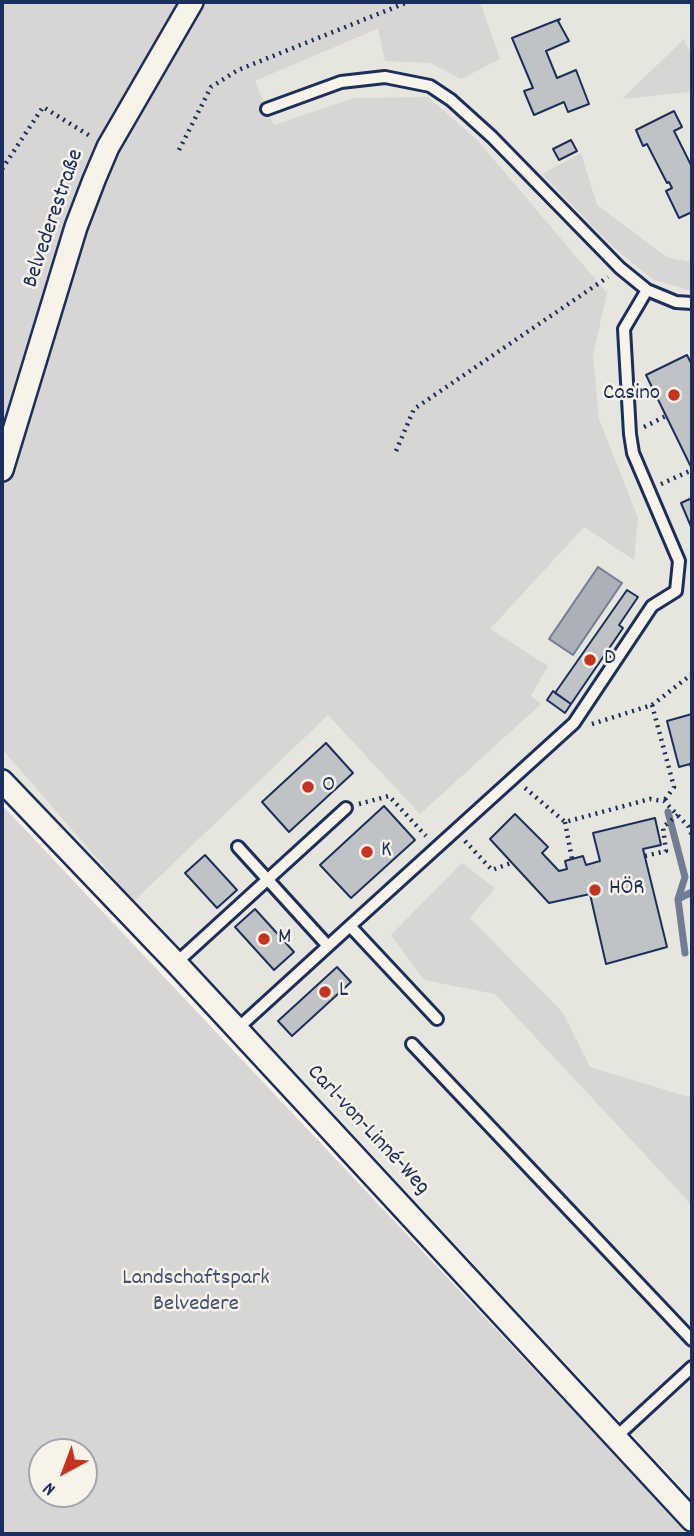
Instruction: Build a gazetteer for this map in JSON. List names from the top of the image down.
{
  "streets": {
    "street": ["Belvederestraße", "Carl-von-Linné-Weg"]
  },
  "parks": ["Landschaftspark Belvedere"],
  "places": [
    "Casino",
    "D",
    "O",
    "K",
    "HÖR",
    "M",
    "L"
  ],
  "north": "bottom left"
}
